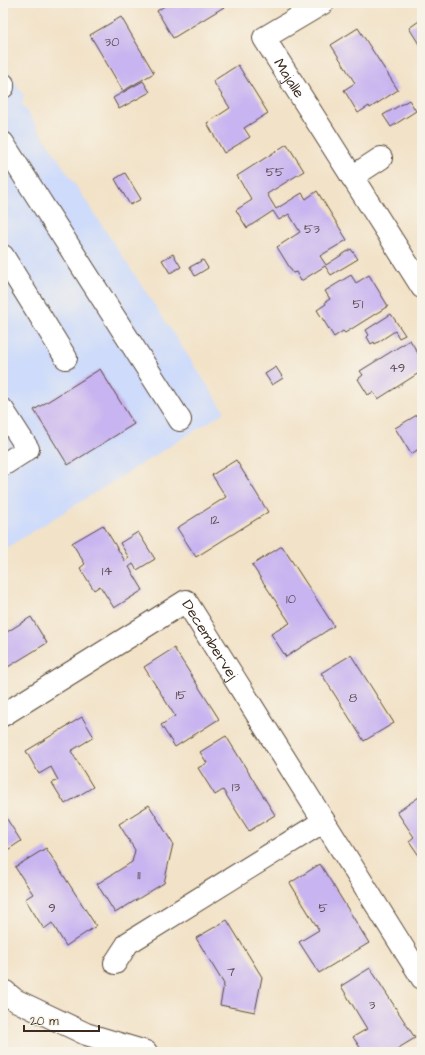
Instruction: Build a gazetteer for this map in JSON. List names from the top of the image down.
{
  "streets": {
    "street": ["Majalle", "Decembervej"]
  },
  "house_numbers": [
    "30",
    "55",
    "53",
    "51",
    "49",
    "12",
    "14",
    "10",
    "15",
    "8",
    "13",
    "11",
    "9",
    "5",
    "7",
    "3"
  ],
  "scale_bar": "20 m"
}
